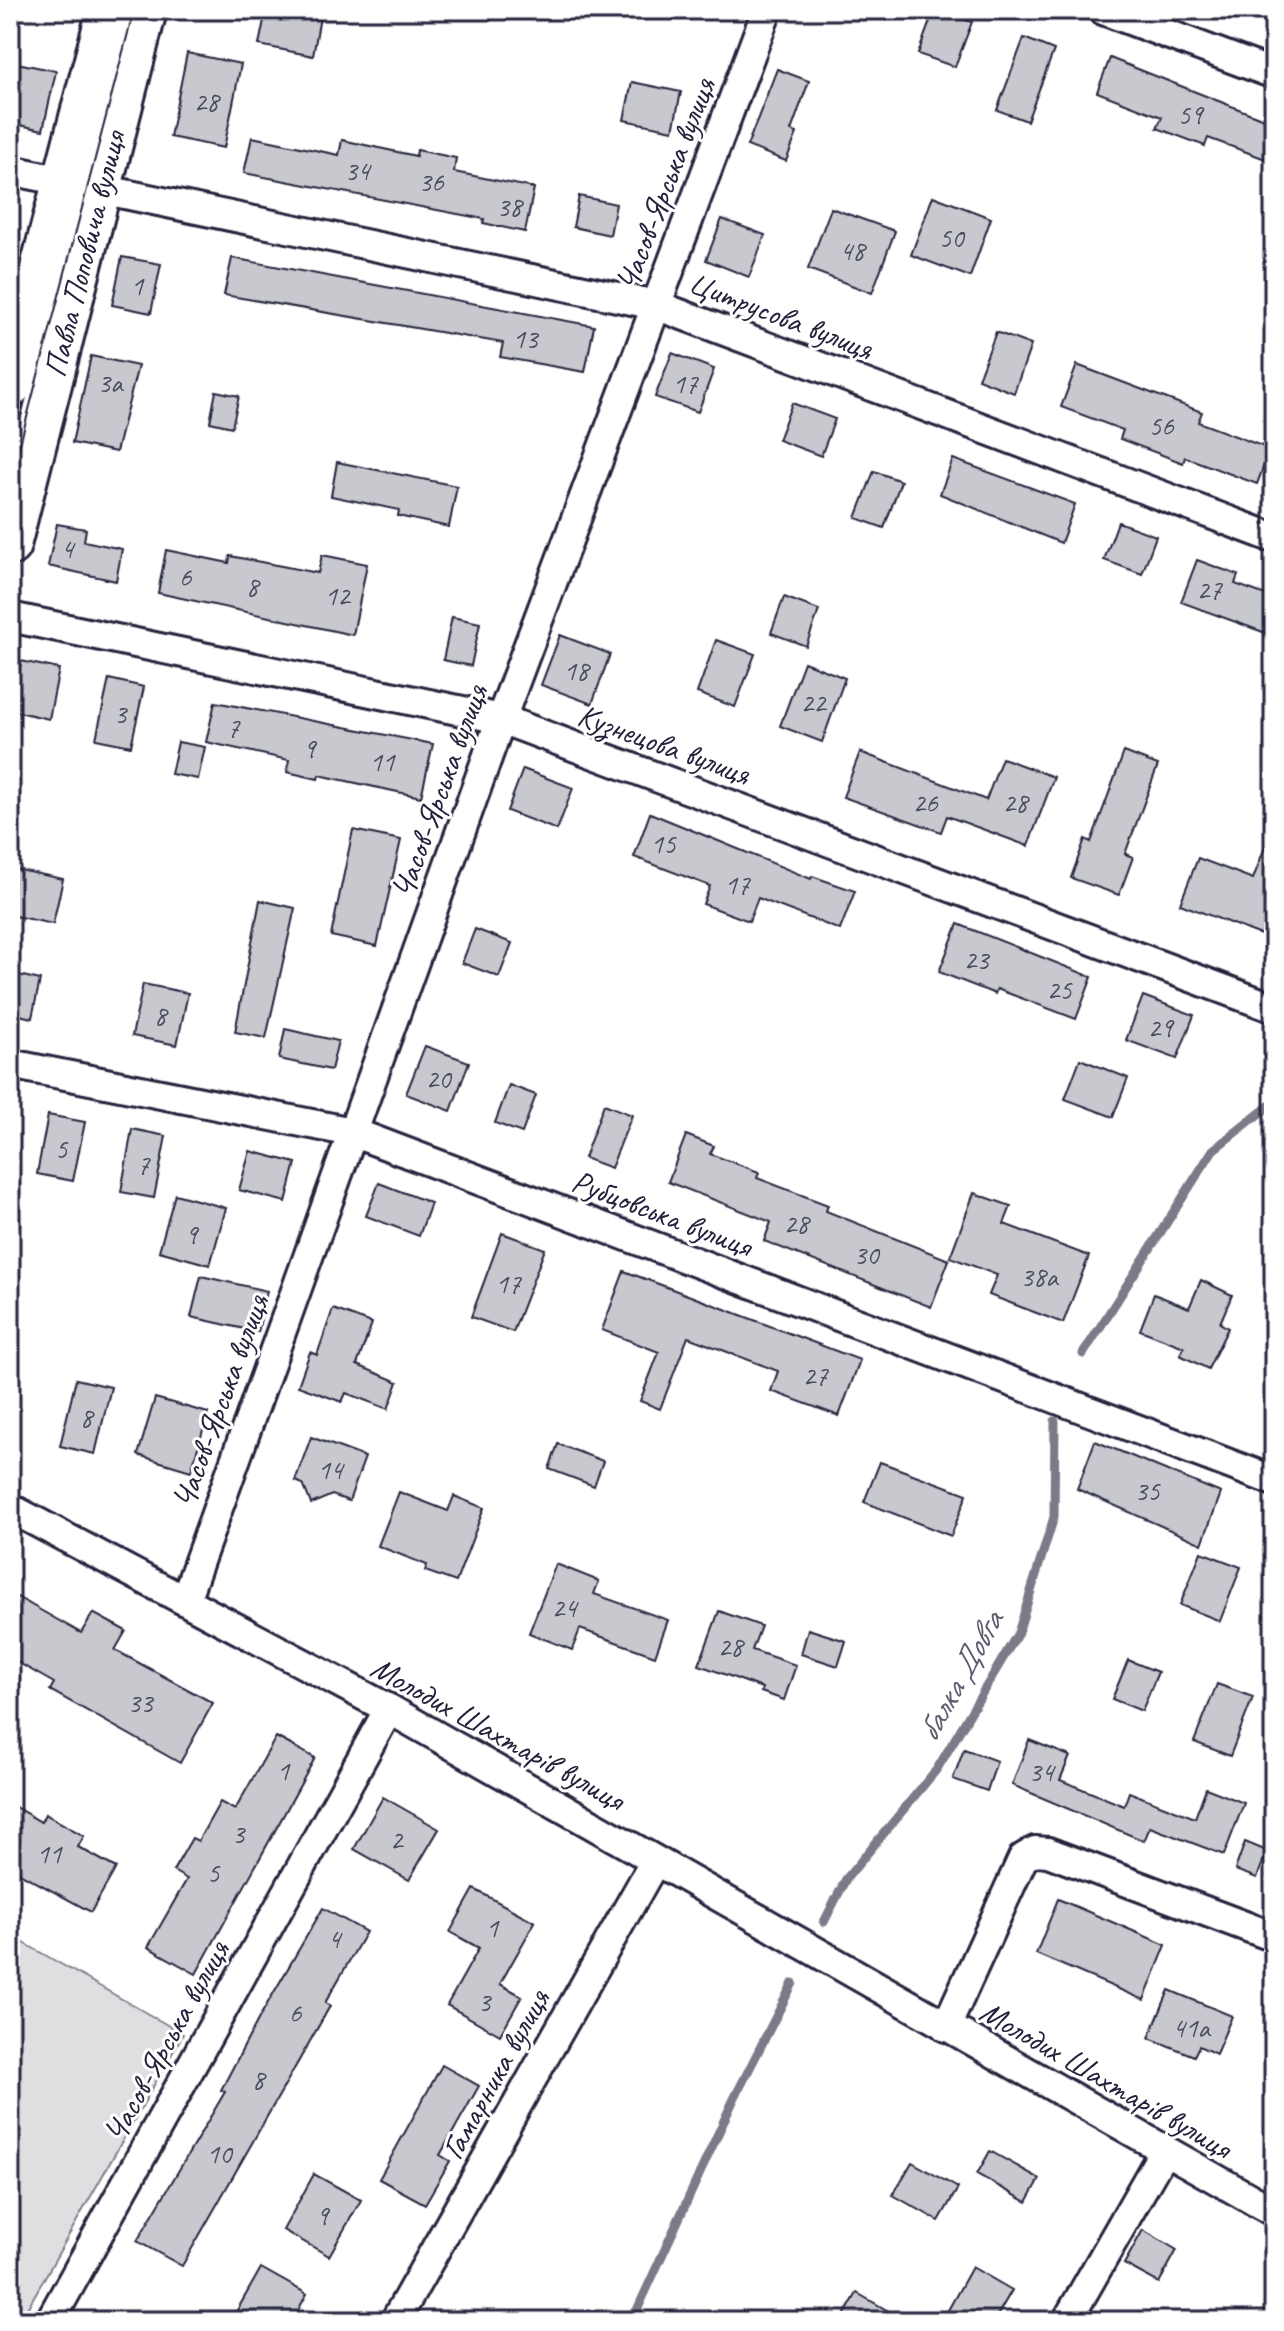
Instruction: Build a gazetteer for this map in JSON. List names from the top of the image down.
{
  "streets": {
    "main road": ["Павла Поповича вулиця"],
    "street": [
      "Часов-Ярська вулиця",
      "Цитрусова вулиця",
      "Кузнецова вулиця",
      "Рубцовська вулиця",
      "Молодих Шахтарів вулиця",
      "Гамарника вулиця"
    ]
  },
  "crossings": [
    ["Часов-Ярська вулиця", "Цитрусова вулиця"],
    ["Часов-Ярська вулиця", "Кузнецова вулиця"],
    ["Часов-Ярська вулиця", "Рубцовська вулиця"],
    ["Часов-Ярська вулиця", "Молодих Шахтарів вулиця"],
    ["Павла Поповича вулиця", "Цитрусова вулиця"],
    ["Молодих Шахтарів вулиця", "Гамарника вулиця"]
  ],
  "water": ["балка Довга"],
  "house_numbers": [
    "28",
    "59",
    "34",
    "36",
    "38",
    "50",
    "48",
    "1",
    "13",
    "3а",
    "17",
    "56",
    "4",
    "6",
    "8",
    "27",
    "12",
    "18",
    "22",
    "3",
    "7",
    "9",
    "11",
    "26",
    "28",
    "15",
    "17",
    "23",
    "25",
    "8",
    "29",
    "20",
    "5",
    "7",
    "28",
    "9",
    "30",
    "38а",
    "17",
    "27",
    "8",
    "14",
    "35",
    "24",
    "28",
    "33",
    "1",
    "34",
    "3",
    "2",
    "11",
    "5",
    "1",
    "4",
    "3",
    "6",
    "41а",
    "8",
    "10",
    "9"
  ]
}
